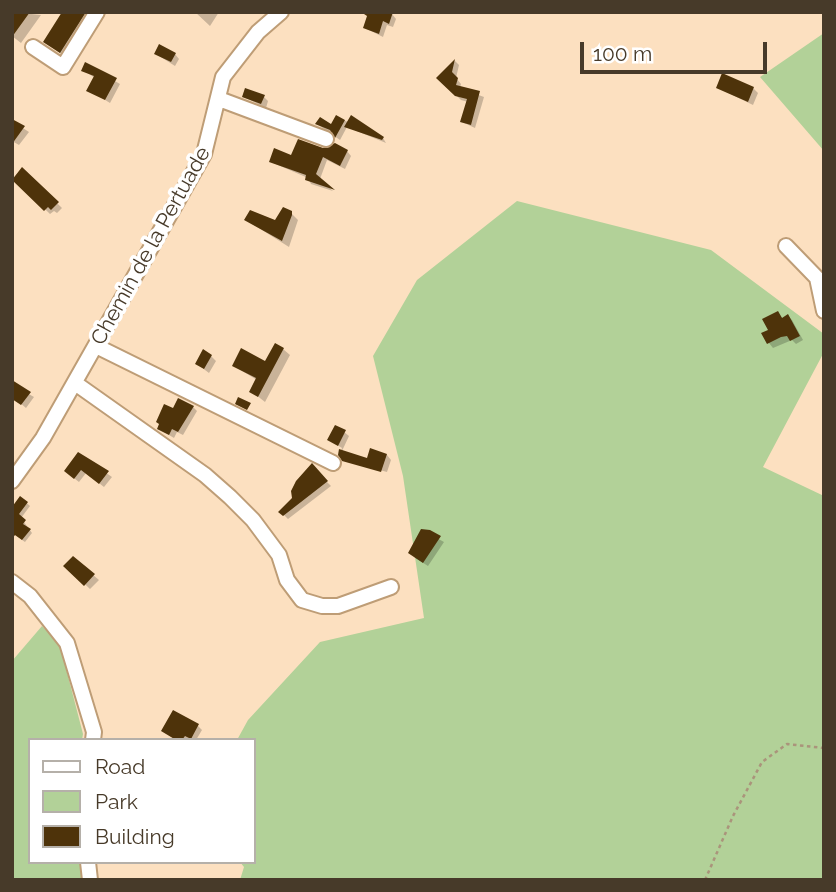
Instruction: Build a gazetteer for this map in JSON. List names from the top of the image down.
{
  "streets": {
    "street": ["Chemin de la Pertuade"]
  },
  "legend": ["Road", "Park", "Building"],
  "scale_bar": "100 m"
}
